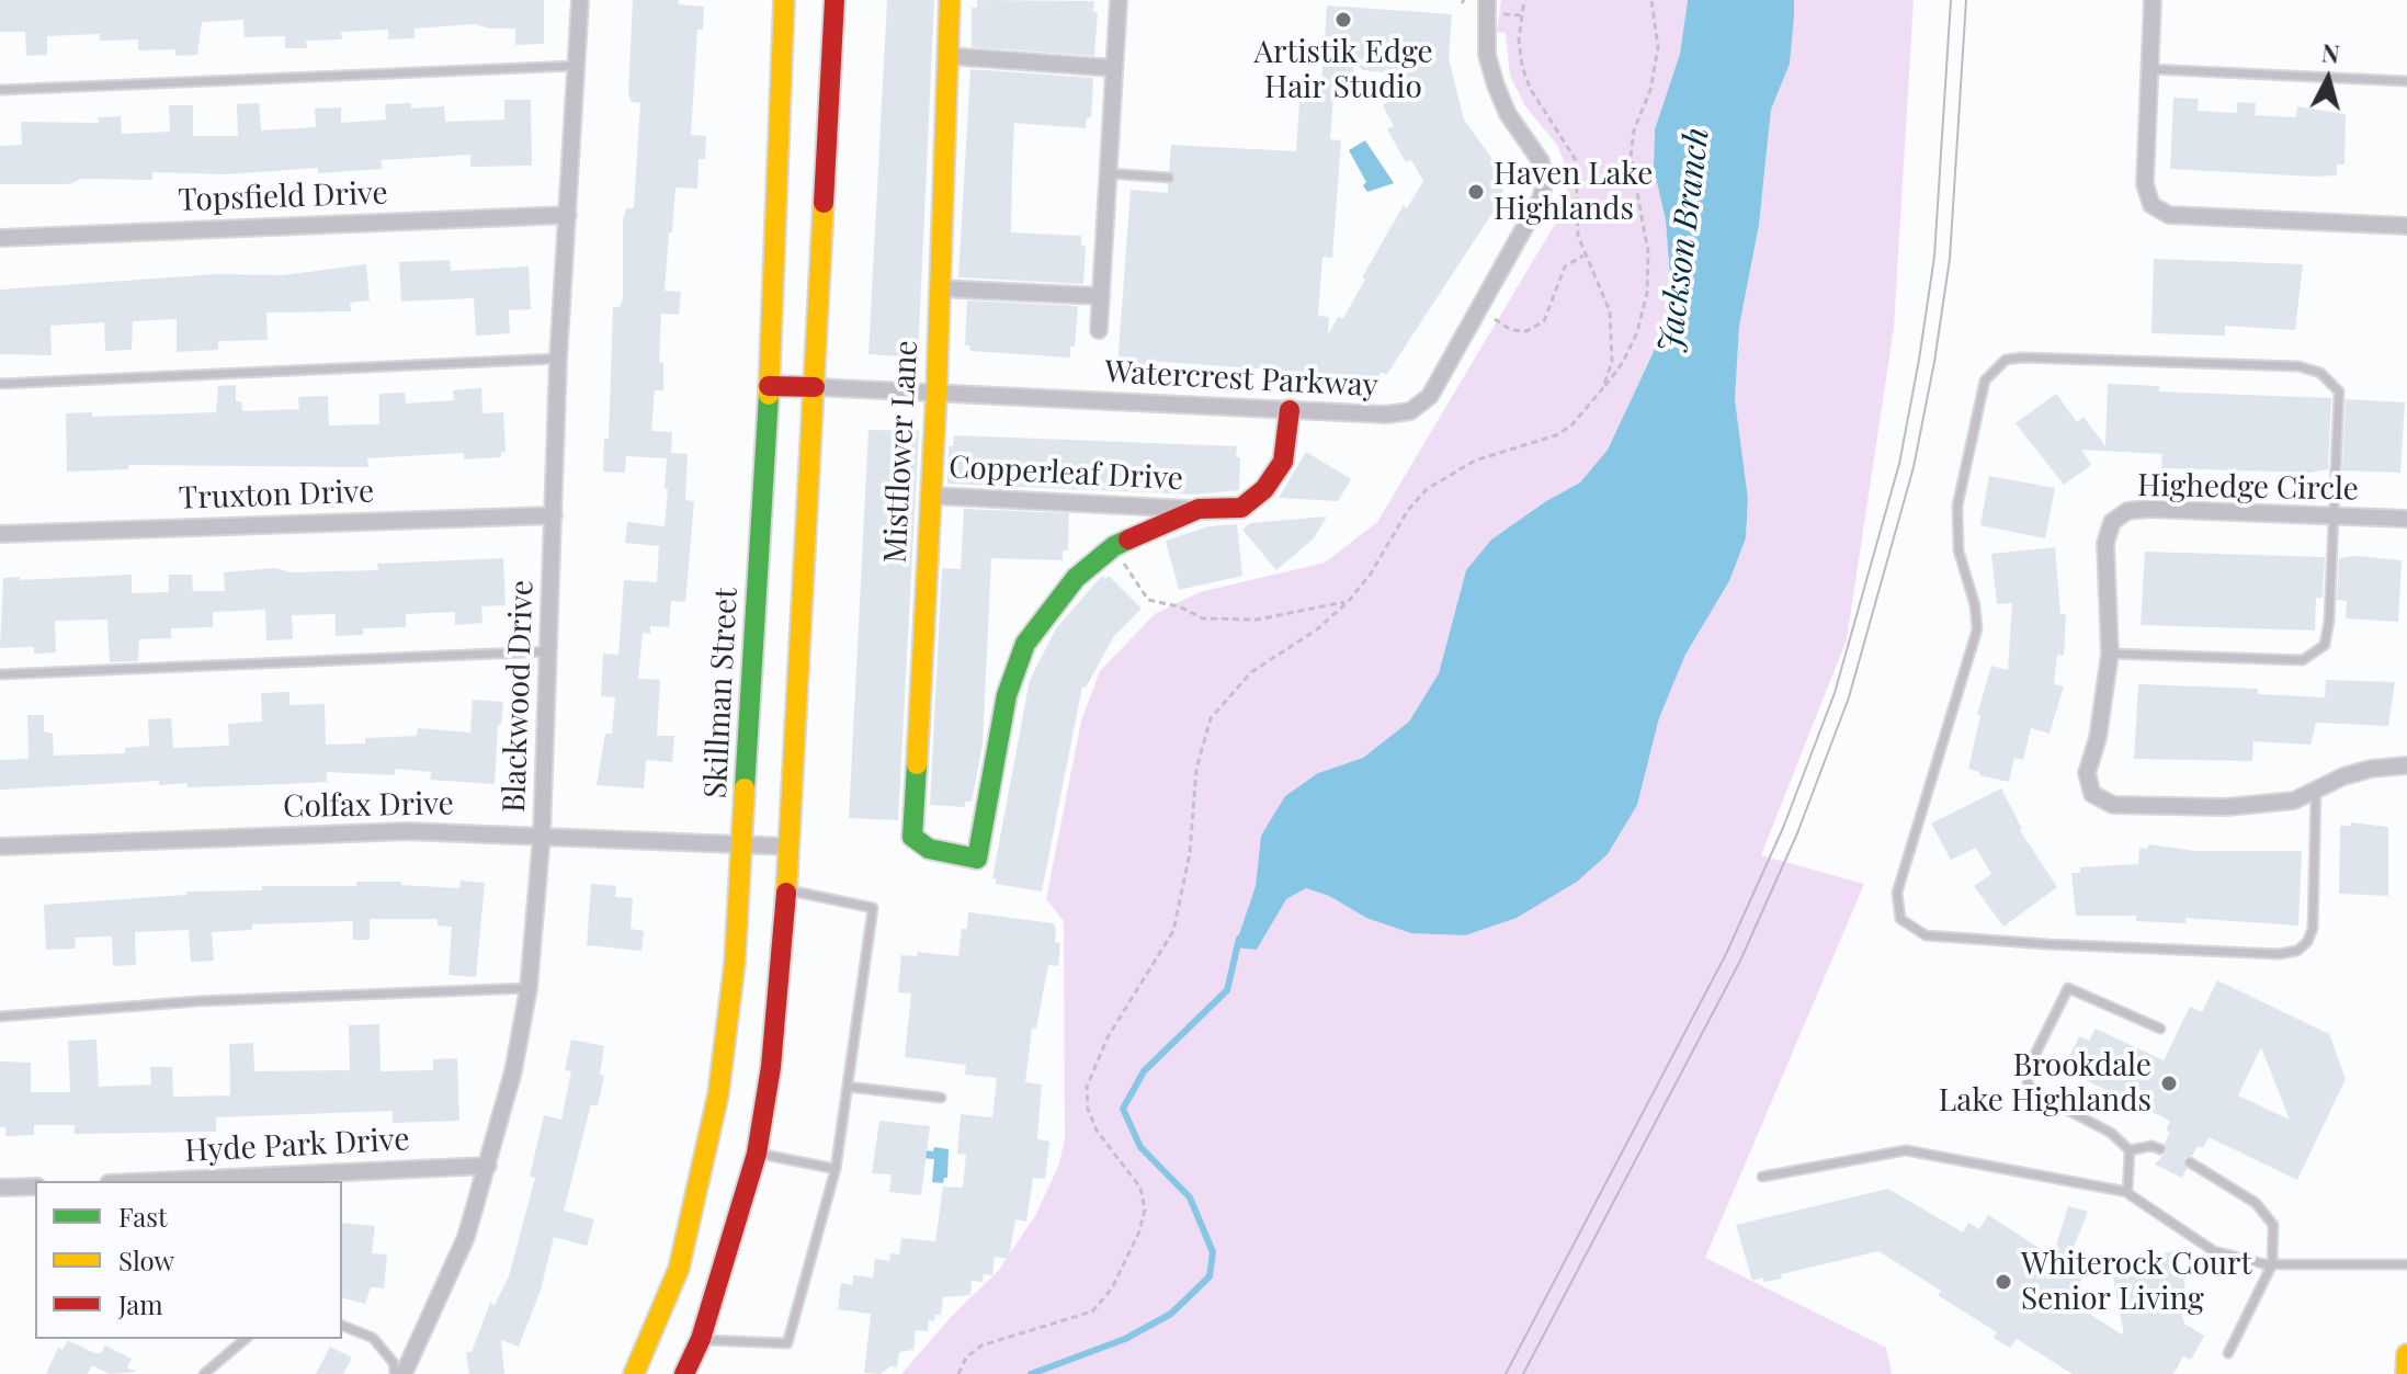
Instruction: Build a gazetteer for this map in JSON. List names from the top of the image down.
{
  "streets": {
    "main road": ["Mistflower Lane", "Skillman Street"],
    "street": [
      "Topsfield Drive",
      "Watercrest Parkway",
      "Copperleaf Drive",
      "Highedge Circle",
      "Truxton Drive",
      "Blackwood Drive",
      "Colfax Drive",
      "Hyde Park Drive"
    ]
  },
  "crossings": [
    ["Topsfield Drive", "Blackwood Drive"],
    ["Watercrest Parkway", "Mistflower Lane"],
    ["Mistflower Lane", "Copperleaf Drive"],
    ["Truxton Drive", "Blackwood Drive"],
    ["Skillman Street", "Colfax Drive"],
    ["Blackwood Drive", "Colfax Drive"],
    ["Blackwood Drive", "Hyde Park Drive"]
  ],
  "water": ["Jackson Branch"],
  "places": [
    "Artistik Edge Hair Studio",
    "Haven Lake Highlands",
    "Brookdale Lake Highlands",
    "Whiterock Court Senior Living"
  ],
  "legend": ["Fast", "Slow", "Jam"],
  "north": "top"
}
